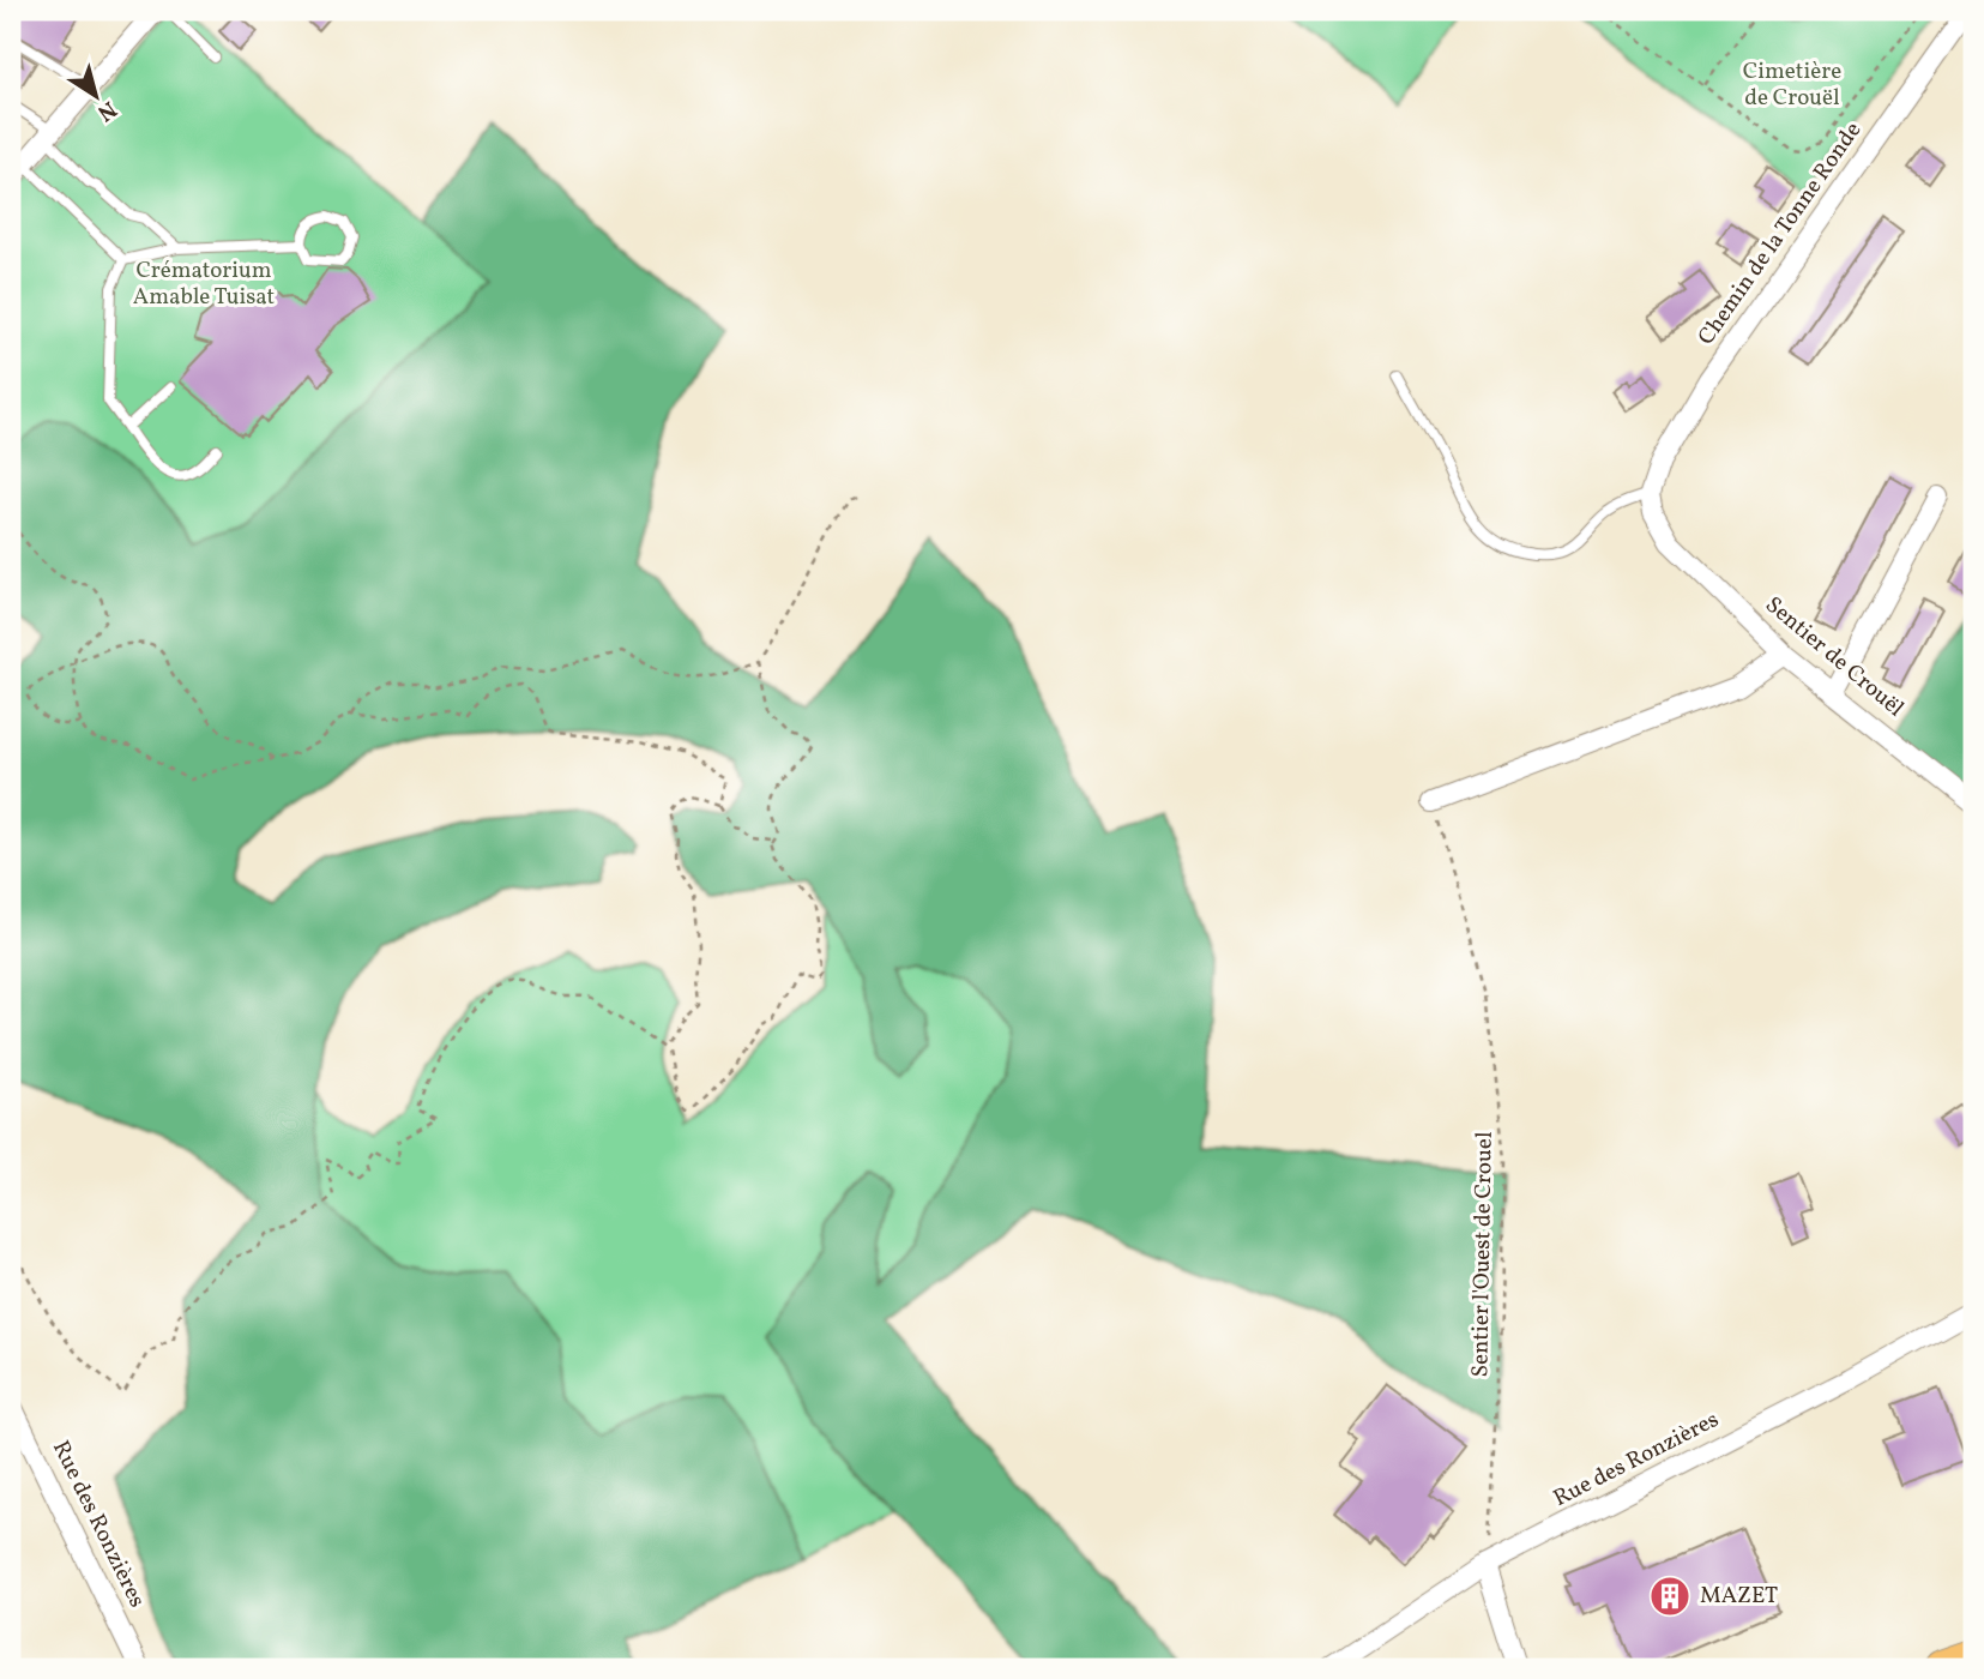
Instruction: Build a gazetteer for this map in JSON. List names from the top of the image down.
{
  "streets": {
    "street": ["Chemin de la Tonne Ronde", "Sentier de Crouël", "Rue des Ronzières"],
    "path": ["Sentier l'Ouest de Crouel"]
  },
  "crossings": [
    ["Chemin de la Tonne Ronde", "Sentier de Crouël"],
    ["Sentier l'Ouest de Crouel", "Rue des Ronzières"]
  ],
  "parks": ["Cimetière de Crouël", "Crématorium Amable Tuisat"],
  "places": {
    "building": ["MAZET"]
  },
  "north": "bottom right"
}
